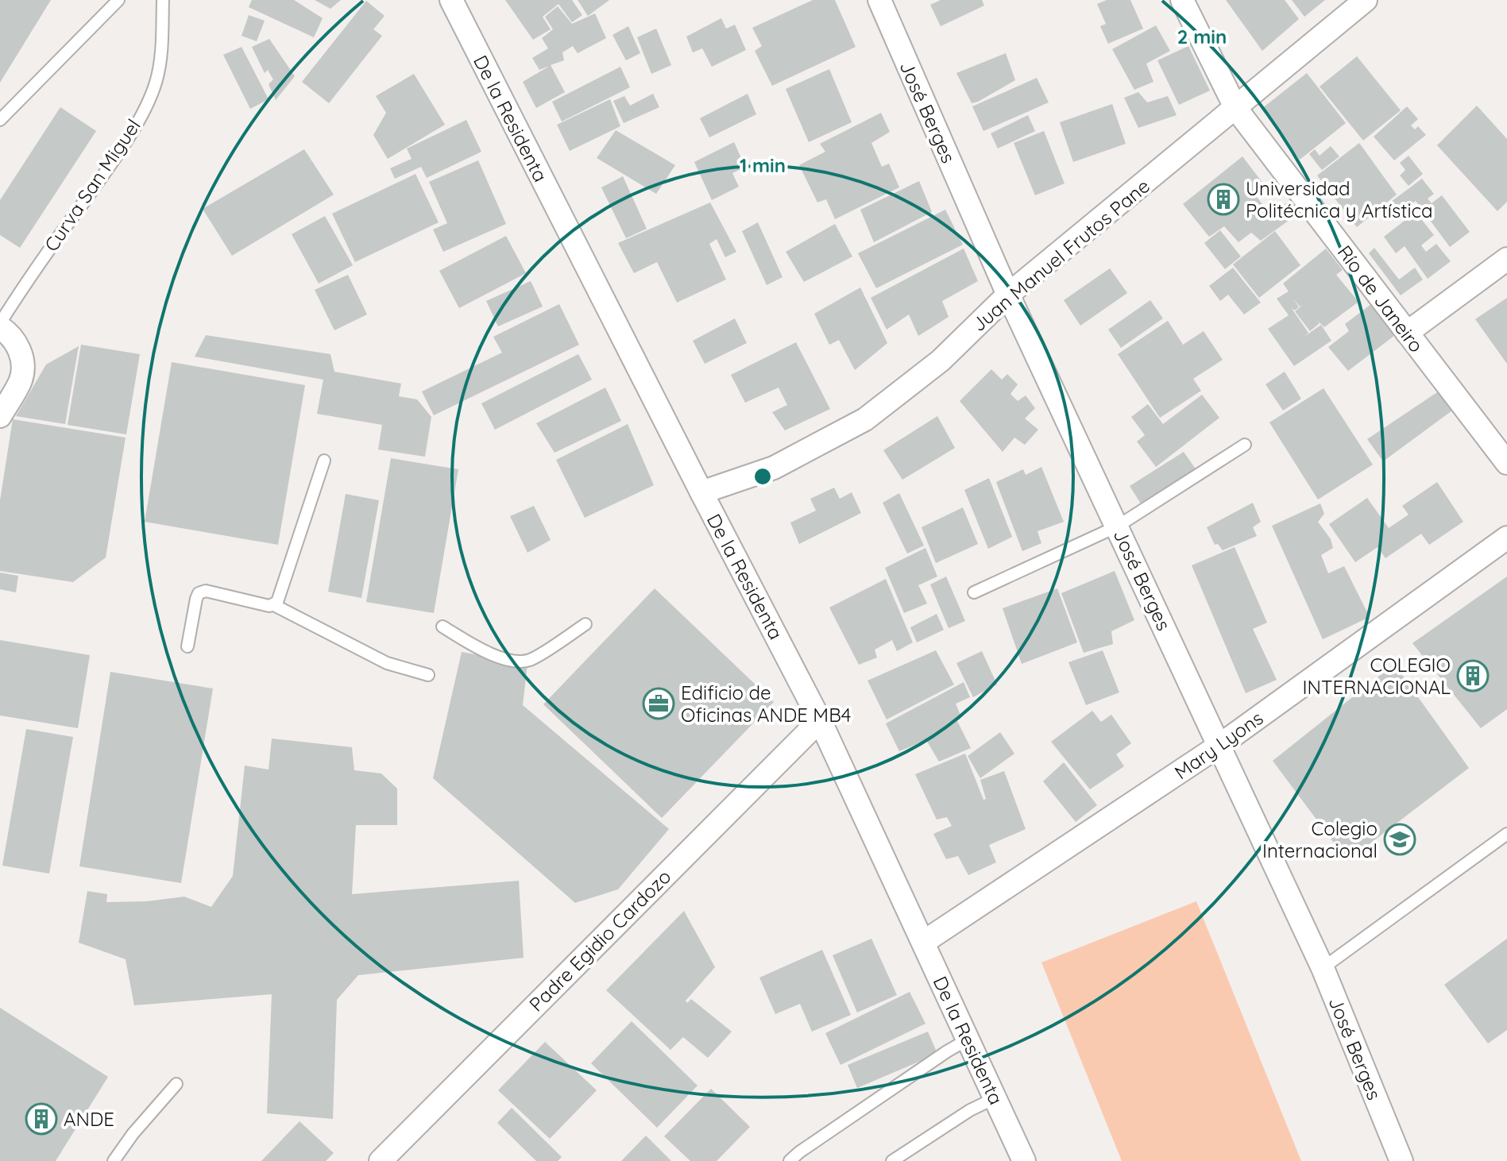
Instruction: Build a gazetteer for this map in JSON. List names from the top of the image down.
{
  "streets": {
    "street": [
      "José Berges",
      "De la Residenta",
      "Juan Manuel Frutos Pane",
      "Río de Janeiro",
      "Mary Lyons",
      "Padre Egidio Cardozo"
    ],
    "lane": ["Curva San Miguel"]
  },
  "crossings": [
    ["José Berges", "Juan Manuel Frutos Pane"],
    ["José Berges", "Mary Lyons"],
    ["De la Residenta", "Juan Manuel Frutos Pane"],
    ["De la Residenta", "Mary Lyons"],
    ["De la Residenta", "Padre Egidio Cardozo"],
    ["Juan Manuel Frutos Pane", "Río de Janeiro"]
  ],
  "places": {
    "building": ["Universidad Politécnica y Artística", "COLEGIO INTERNACIONAL", "ANDE"],
    "office": ["Edificio de Oficinas ANDE MB4"],
    "school or university": ["Colegio Internacional"]
  },
  "rings": ["2 min", "1 min"]
}
